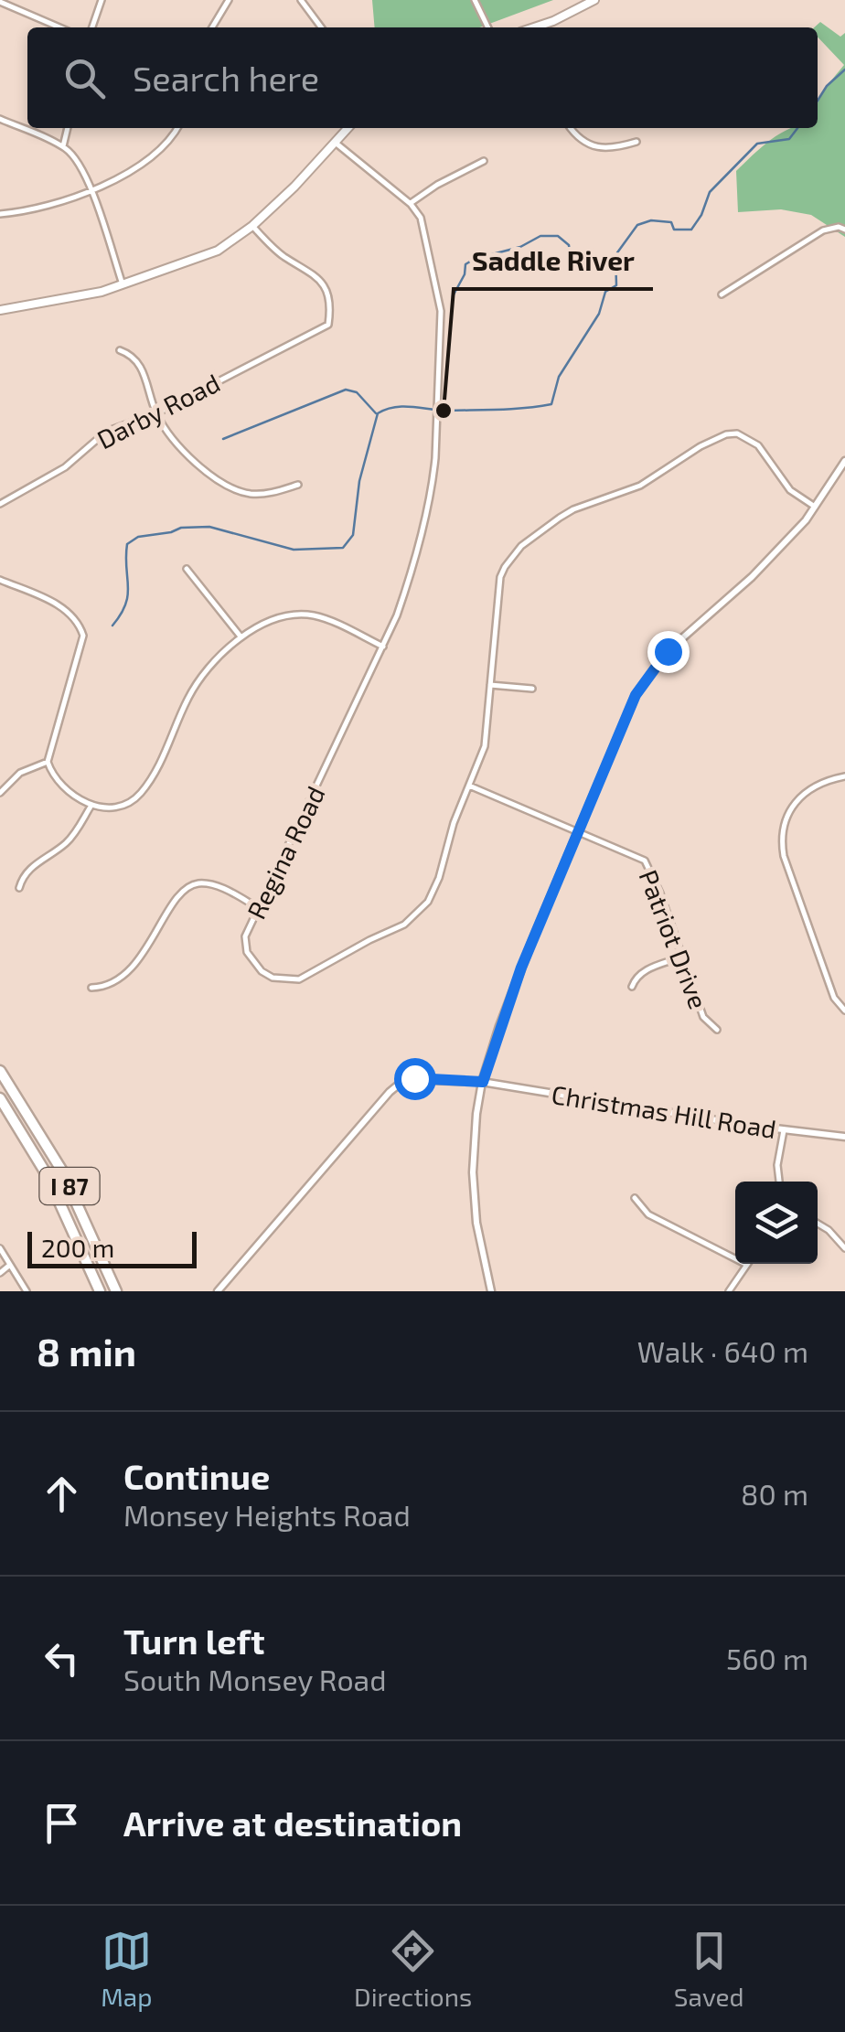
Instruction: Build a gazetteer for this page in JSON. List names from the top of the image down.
{
  "streets": {
    "highway": ["I 87"],
    "street": [
      "Darby Road",
      "Regina Road",
      "Patriot Drive",
      "Christmas Hill Road"
    ]
  },
  "crossings": [
    ["Regina Road", "Patriot Drive"]
  ],
  "places": ["Saddle River"],
  "scale_bar": "200 m",
  "page": {
    "search": "Search here",
    "scale": "200 m",
    "heading": ["8 min", "Walk · 640 m"],
    "list": [
      ["Continue", "Monsey Heights Road", "80 m"],
      ["Turn left", "South Monsey Road", "560 m"],
      "Arrive at destination"
    ],
    "nav": ["Map", "Directions", "Saved"]
  }
}
